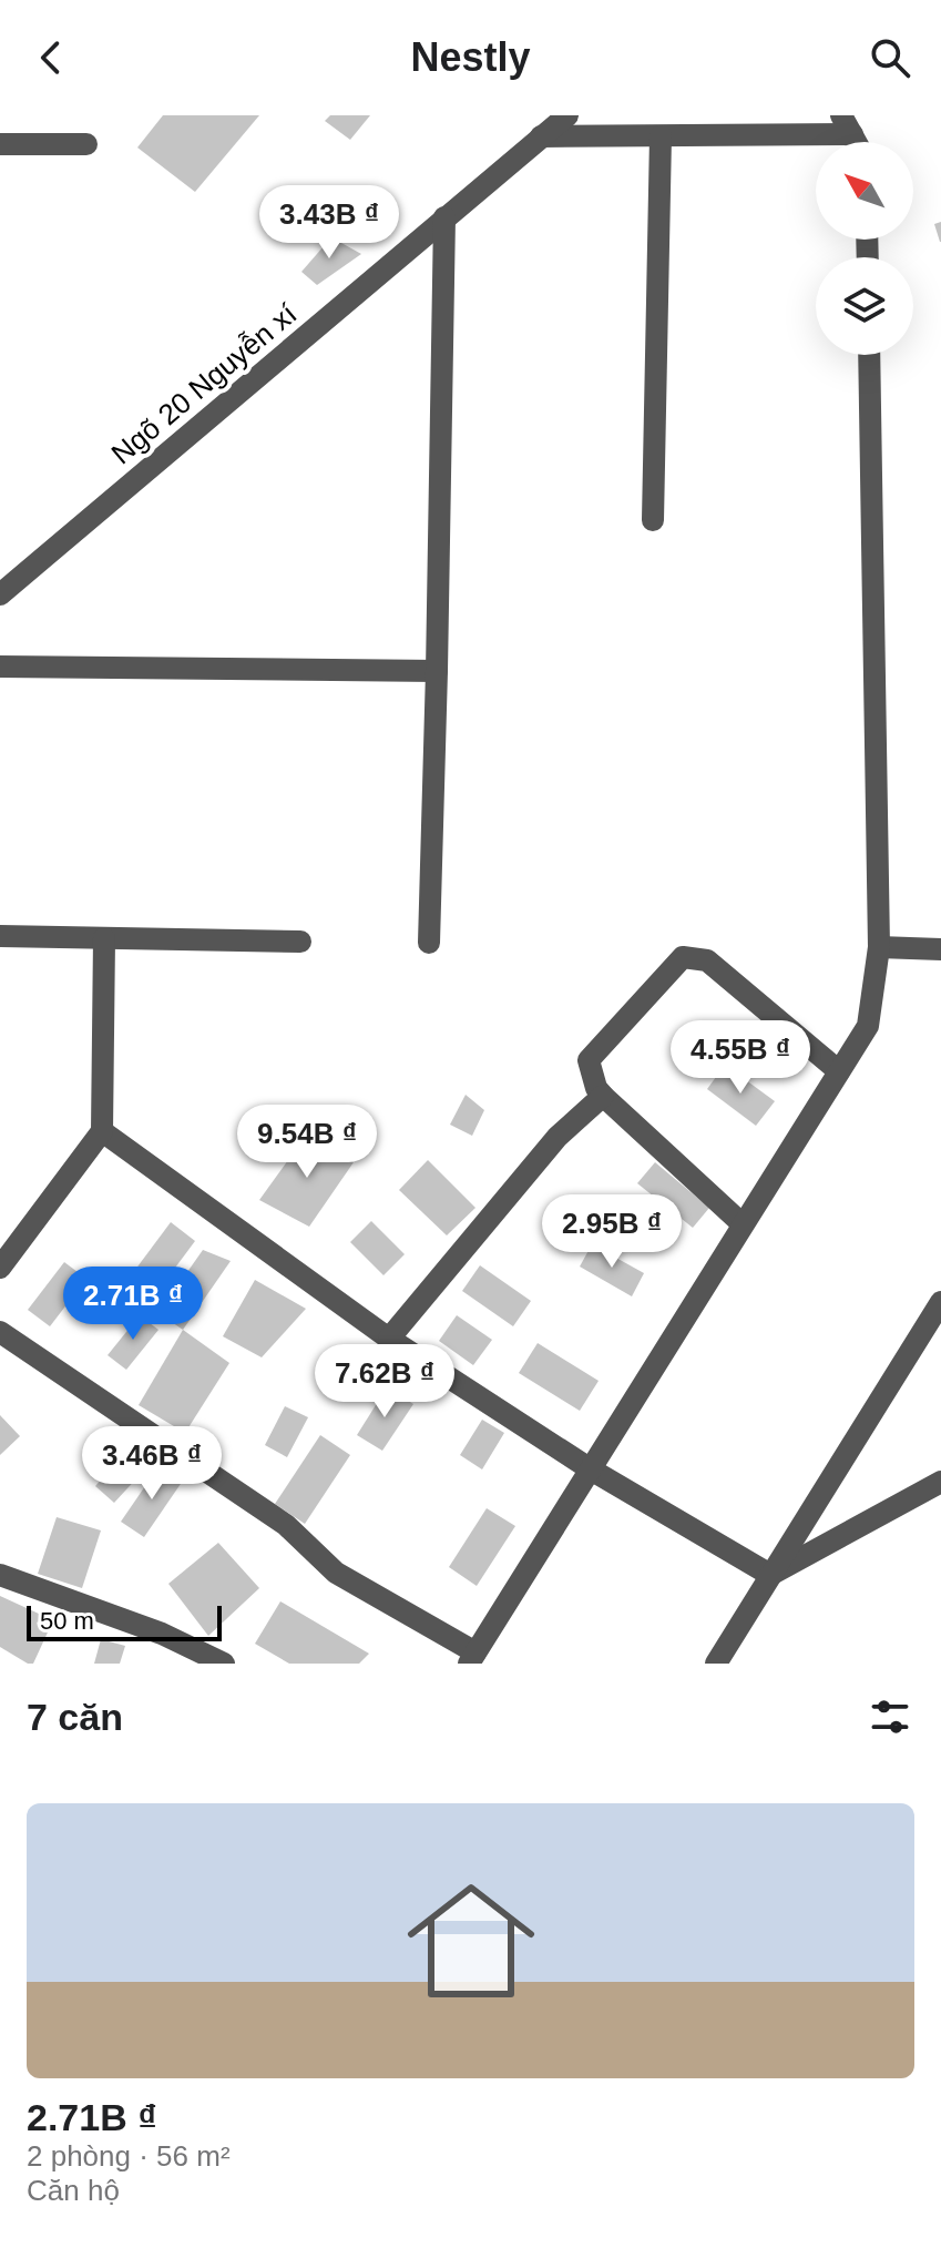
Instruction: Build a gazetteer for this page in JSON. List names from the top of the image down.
{
  "streets": {
    "street": ["Ngõ 20 Nguyễn xí"]
  },
  "scale_bar": "50 m",
  "north": "top left",
  "page": {
    "header": "Nestly",
    "price": [
      "3.43B ₫",
      "4.55B ₫",
      "9.54B ₫",
      "2.95B ₫",
      "2.71B ₫",
      "7.62B ₫",
      "3.46B ₫"
    ],
    "scale": "50 m",
    "heading": "7 căn",
    "list": [
      {
        "name": "2.71B ₫",
        "note": "2 phòng · 56 m² · Căn hộ"
      }
    ]
  }
}
